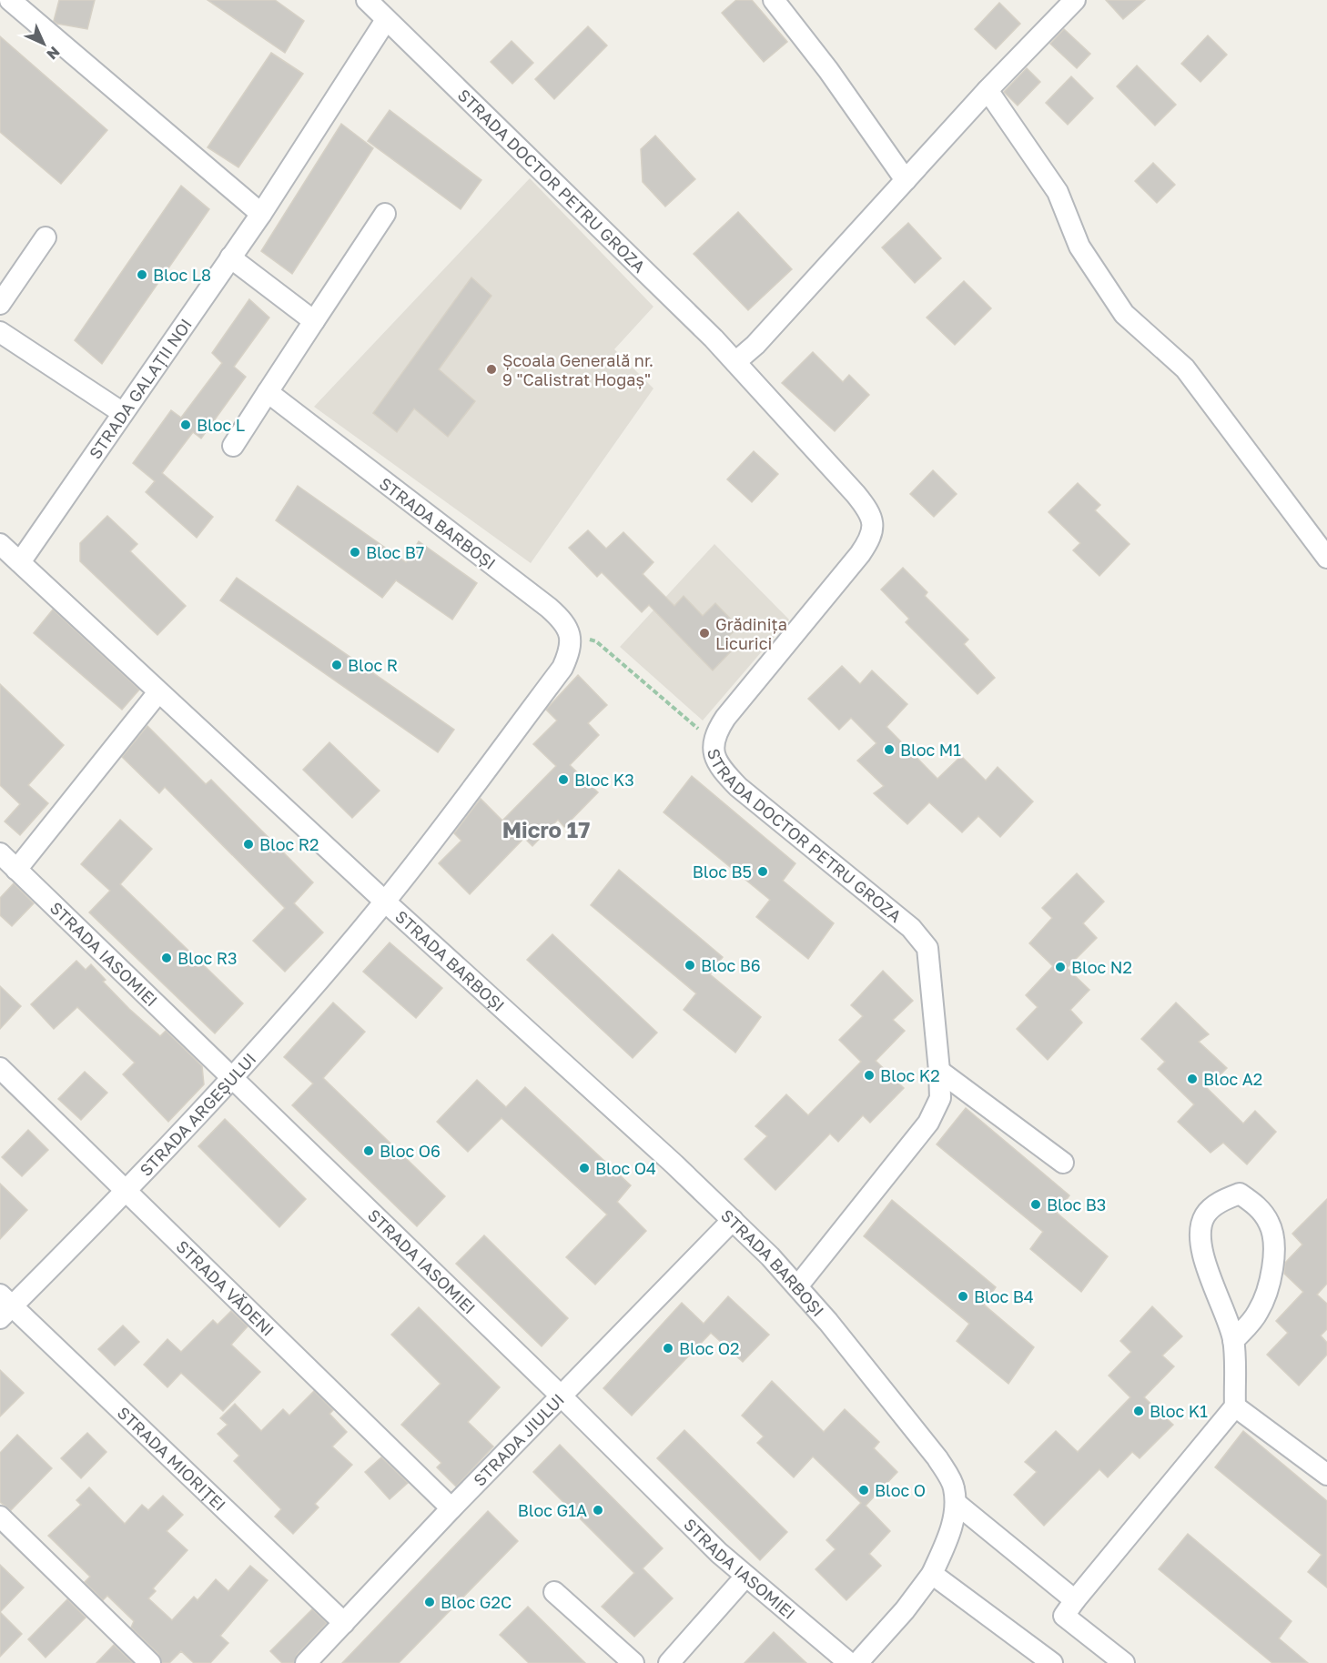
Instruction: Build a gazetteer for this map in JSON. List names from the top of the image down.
{
  "streets": {
    "street": [
      "STRADA DOCTOR PETRU GROZA",
      "STRADA GALAȚII NOI",
      "STRADA BARBOȘI",
      "STRADA IASOMIEI",
      "STRADA ARGEȘULUI",
      "STRADA VĂDENI",
      "STRADA JIULUI",
      "STRADA MIORIȚEI"
    ]
  },
  "crossings": [
    ["STRADA DOCTOR PETRU GROZA", "STRADA GALAȚII NOI"],
    ["STRADA DOCTOR PETRU GROZA", "STRADA BARBOȘI"],
    ["STRADA GALAȚII NOI", "STRADA BARBOȘI"],
    ["STRADA BARBOȘI", "STRADA ARGEȘULUI"],
    ["STRADA BARBOȘI", "STRADA JIULUI"],
    ["STRADA IASOMIEI", "STRADA ARGEȘULUI"],
    ["STRADA IASOMIEI", "STRADA JIULUI"],
    ["STRADA ARGEȘULUI", "STRADA VĂDENI"],
    ["STRADA ARGEȘULUI", "STRADA MIORIȚEI"],
    ["STRADA VĂDENI", "STRADA JIULUI"],
    ["STRADA JIULUI", "STRADA MIORIȚEI"]
  ],
  "districts": ["Micro 17"],
  "places": [
    "Bloc L8",
    "Școala Generală nr. 9 \"Calistrat Hogaș\"",
    "Bloc L",
    "Bloc B7",
    "Grădinița Licurici",
    "Bloc R",
    "Bloc M1",
    "Bloc K3",
    "Bloc R2",
    "Bloc B5",
    "Bloc R3",
    "Bloc B6",
    "Bloc N2",
    "Bloc K2",
    "Bloc A2",
    "Bloc O6",
    "Bloc O4",
    "Bloc B3",
    "Bloc B4",
    "Bloc O2",
    "Bloc K1",
    "Bloc O",
    "Bloc G1A",
    "Bloc G2C"
  ],
  "north": "bottom right"
}
